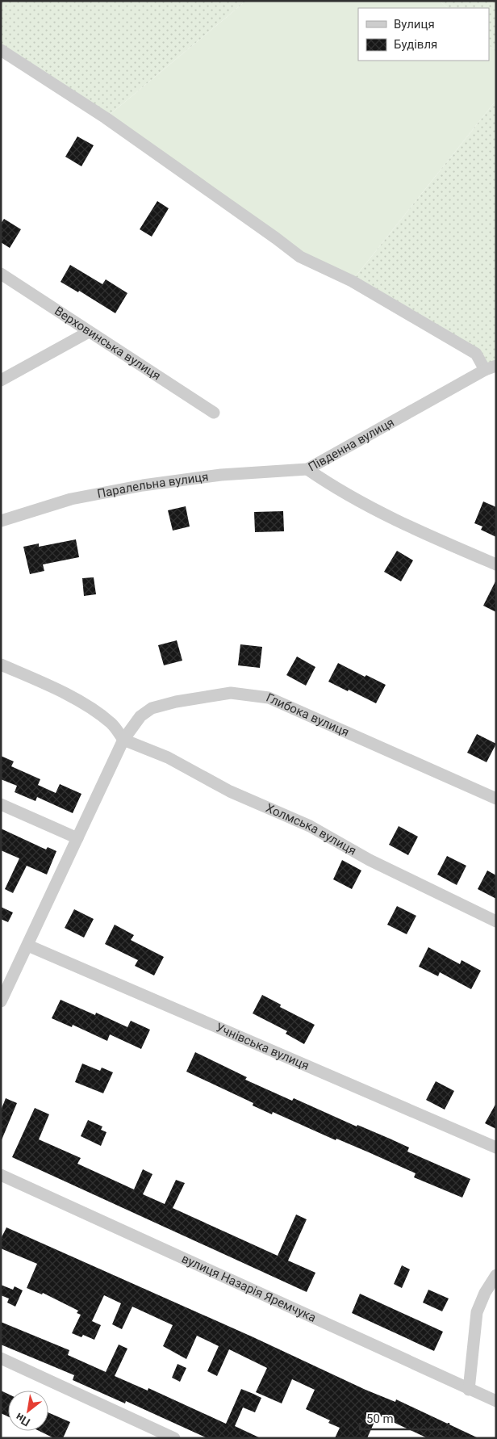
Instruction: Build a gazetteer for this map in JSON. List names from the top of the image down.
{
  "streets": {
    "street": [
      "Верховинська вулиця",
      "Південна вулиця",
      "Паралельна вулиця",
      "Глибока вулиця",
      "Холмська вулиця",
      "Учнівська вулиця",
      "вулиця Назарія Яремчука"
    ]
  },
  "crossings": [
    ["Південна вулиця", "Паралельна вулиця"],
    ["Глибока вулиця", "Холмська вулиця"],
    ["Глибока вулиця", "Учнівська вулиця"]
  ],
  "legend": ["Вулиця", "Будівля"],
  "scale_bar": "50 m",
  "north": "bottom left"
}
